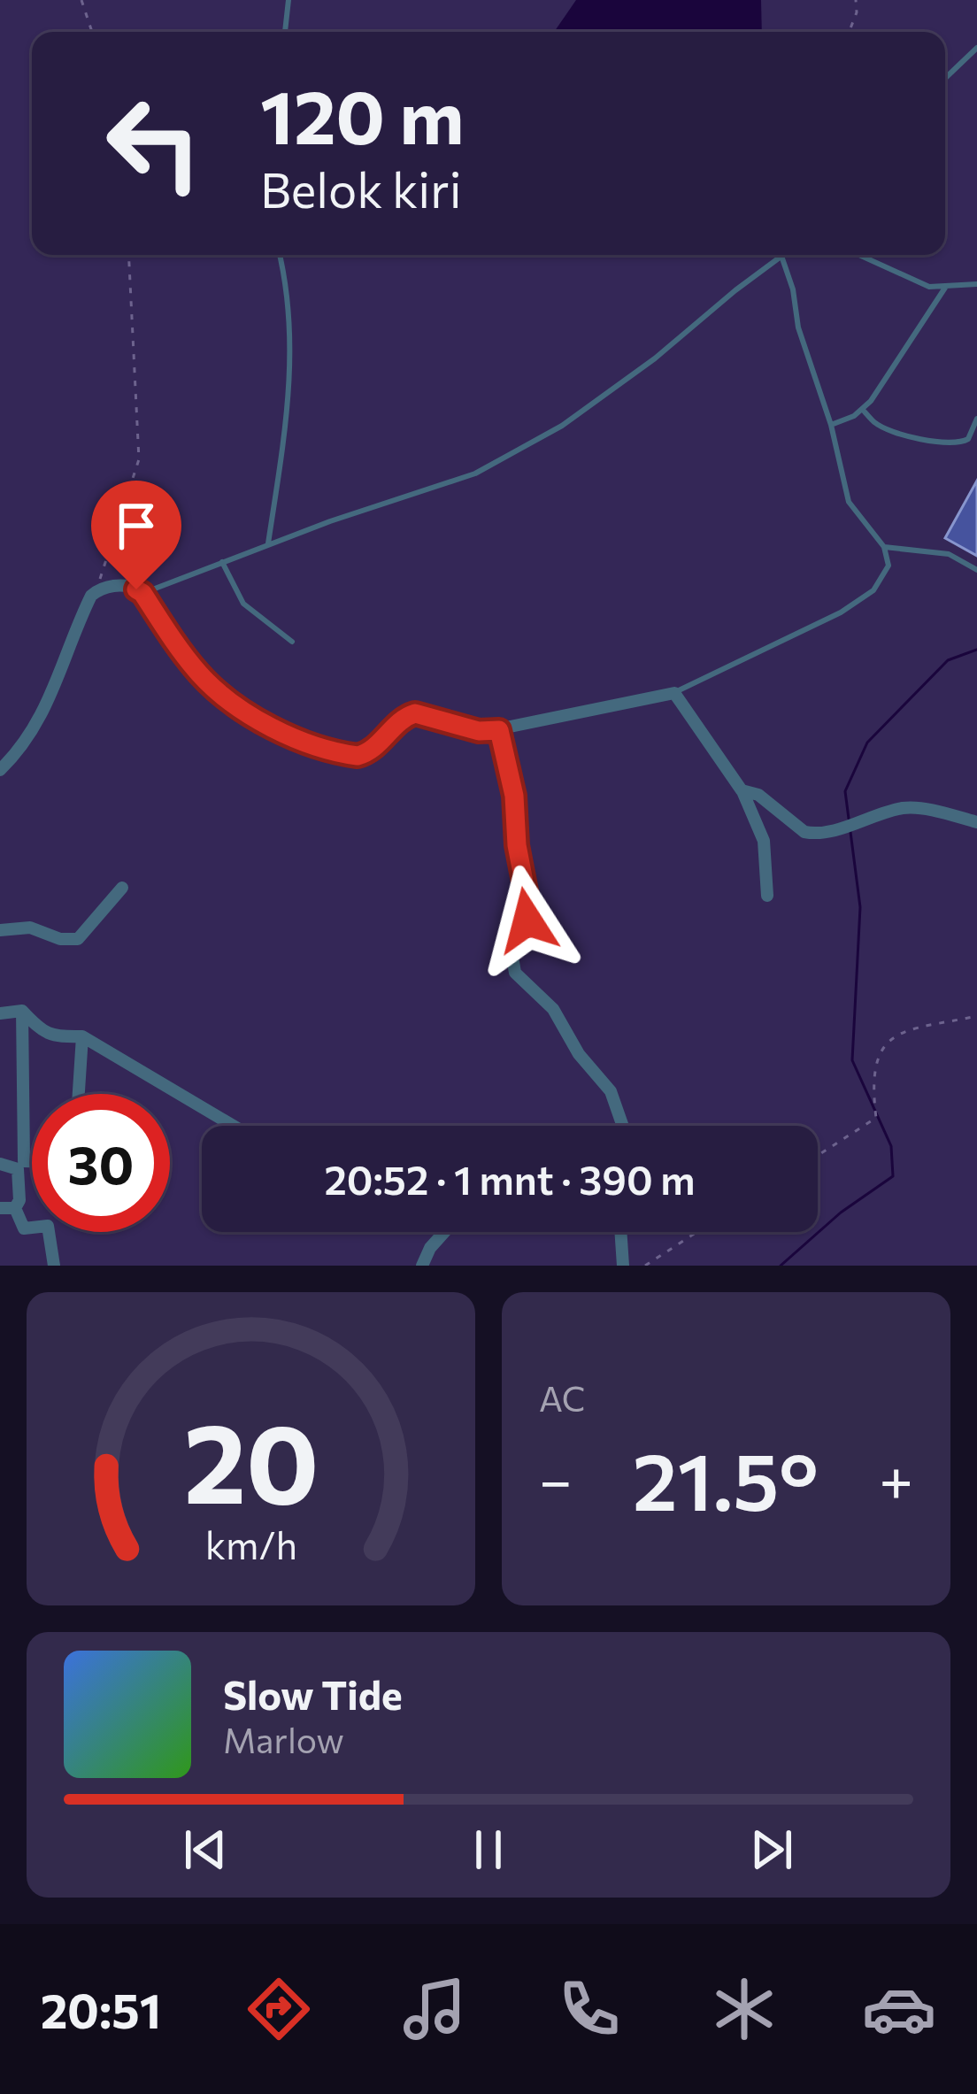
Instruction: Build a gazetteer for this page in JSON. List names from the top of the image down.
{
  "page": {
    "turn": ["120 m", "Belok kiri"],
    "limit": "30",
    "trip": "20:52 · 1 mnt · 390 m",
    "tile": "AC",
    "heat": ["−", "21.5°", "+"],
    "song": ["Slow Tide", "Marlow"],
    "tabs": "20:51",
    "gauge": ["20", "km/h"]
  }
}
